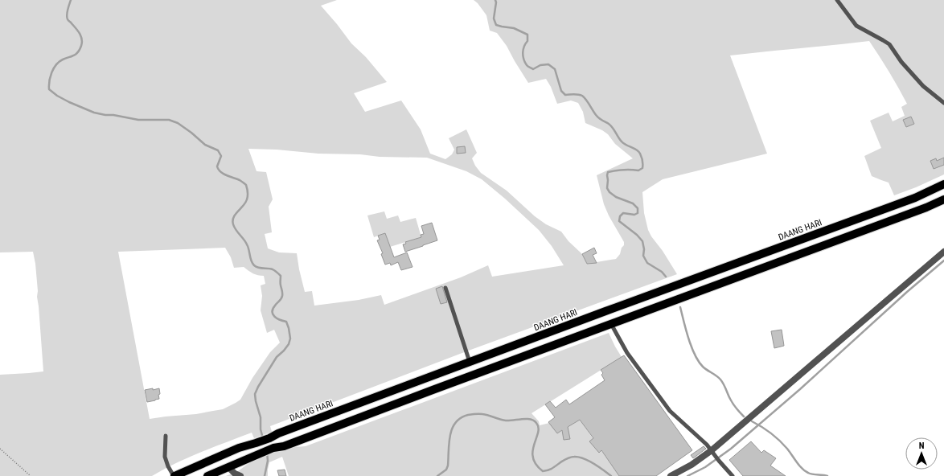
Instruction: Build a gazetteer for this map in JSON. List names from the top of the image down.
{
  "streets": {
    "main road": ["DAANG HARI"]
  },
  "north": "top"
}
